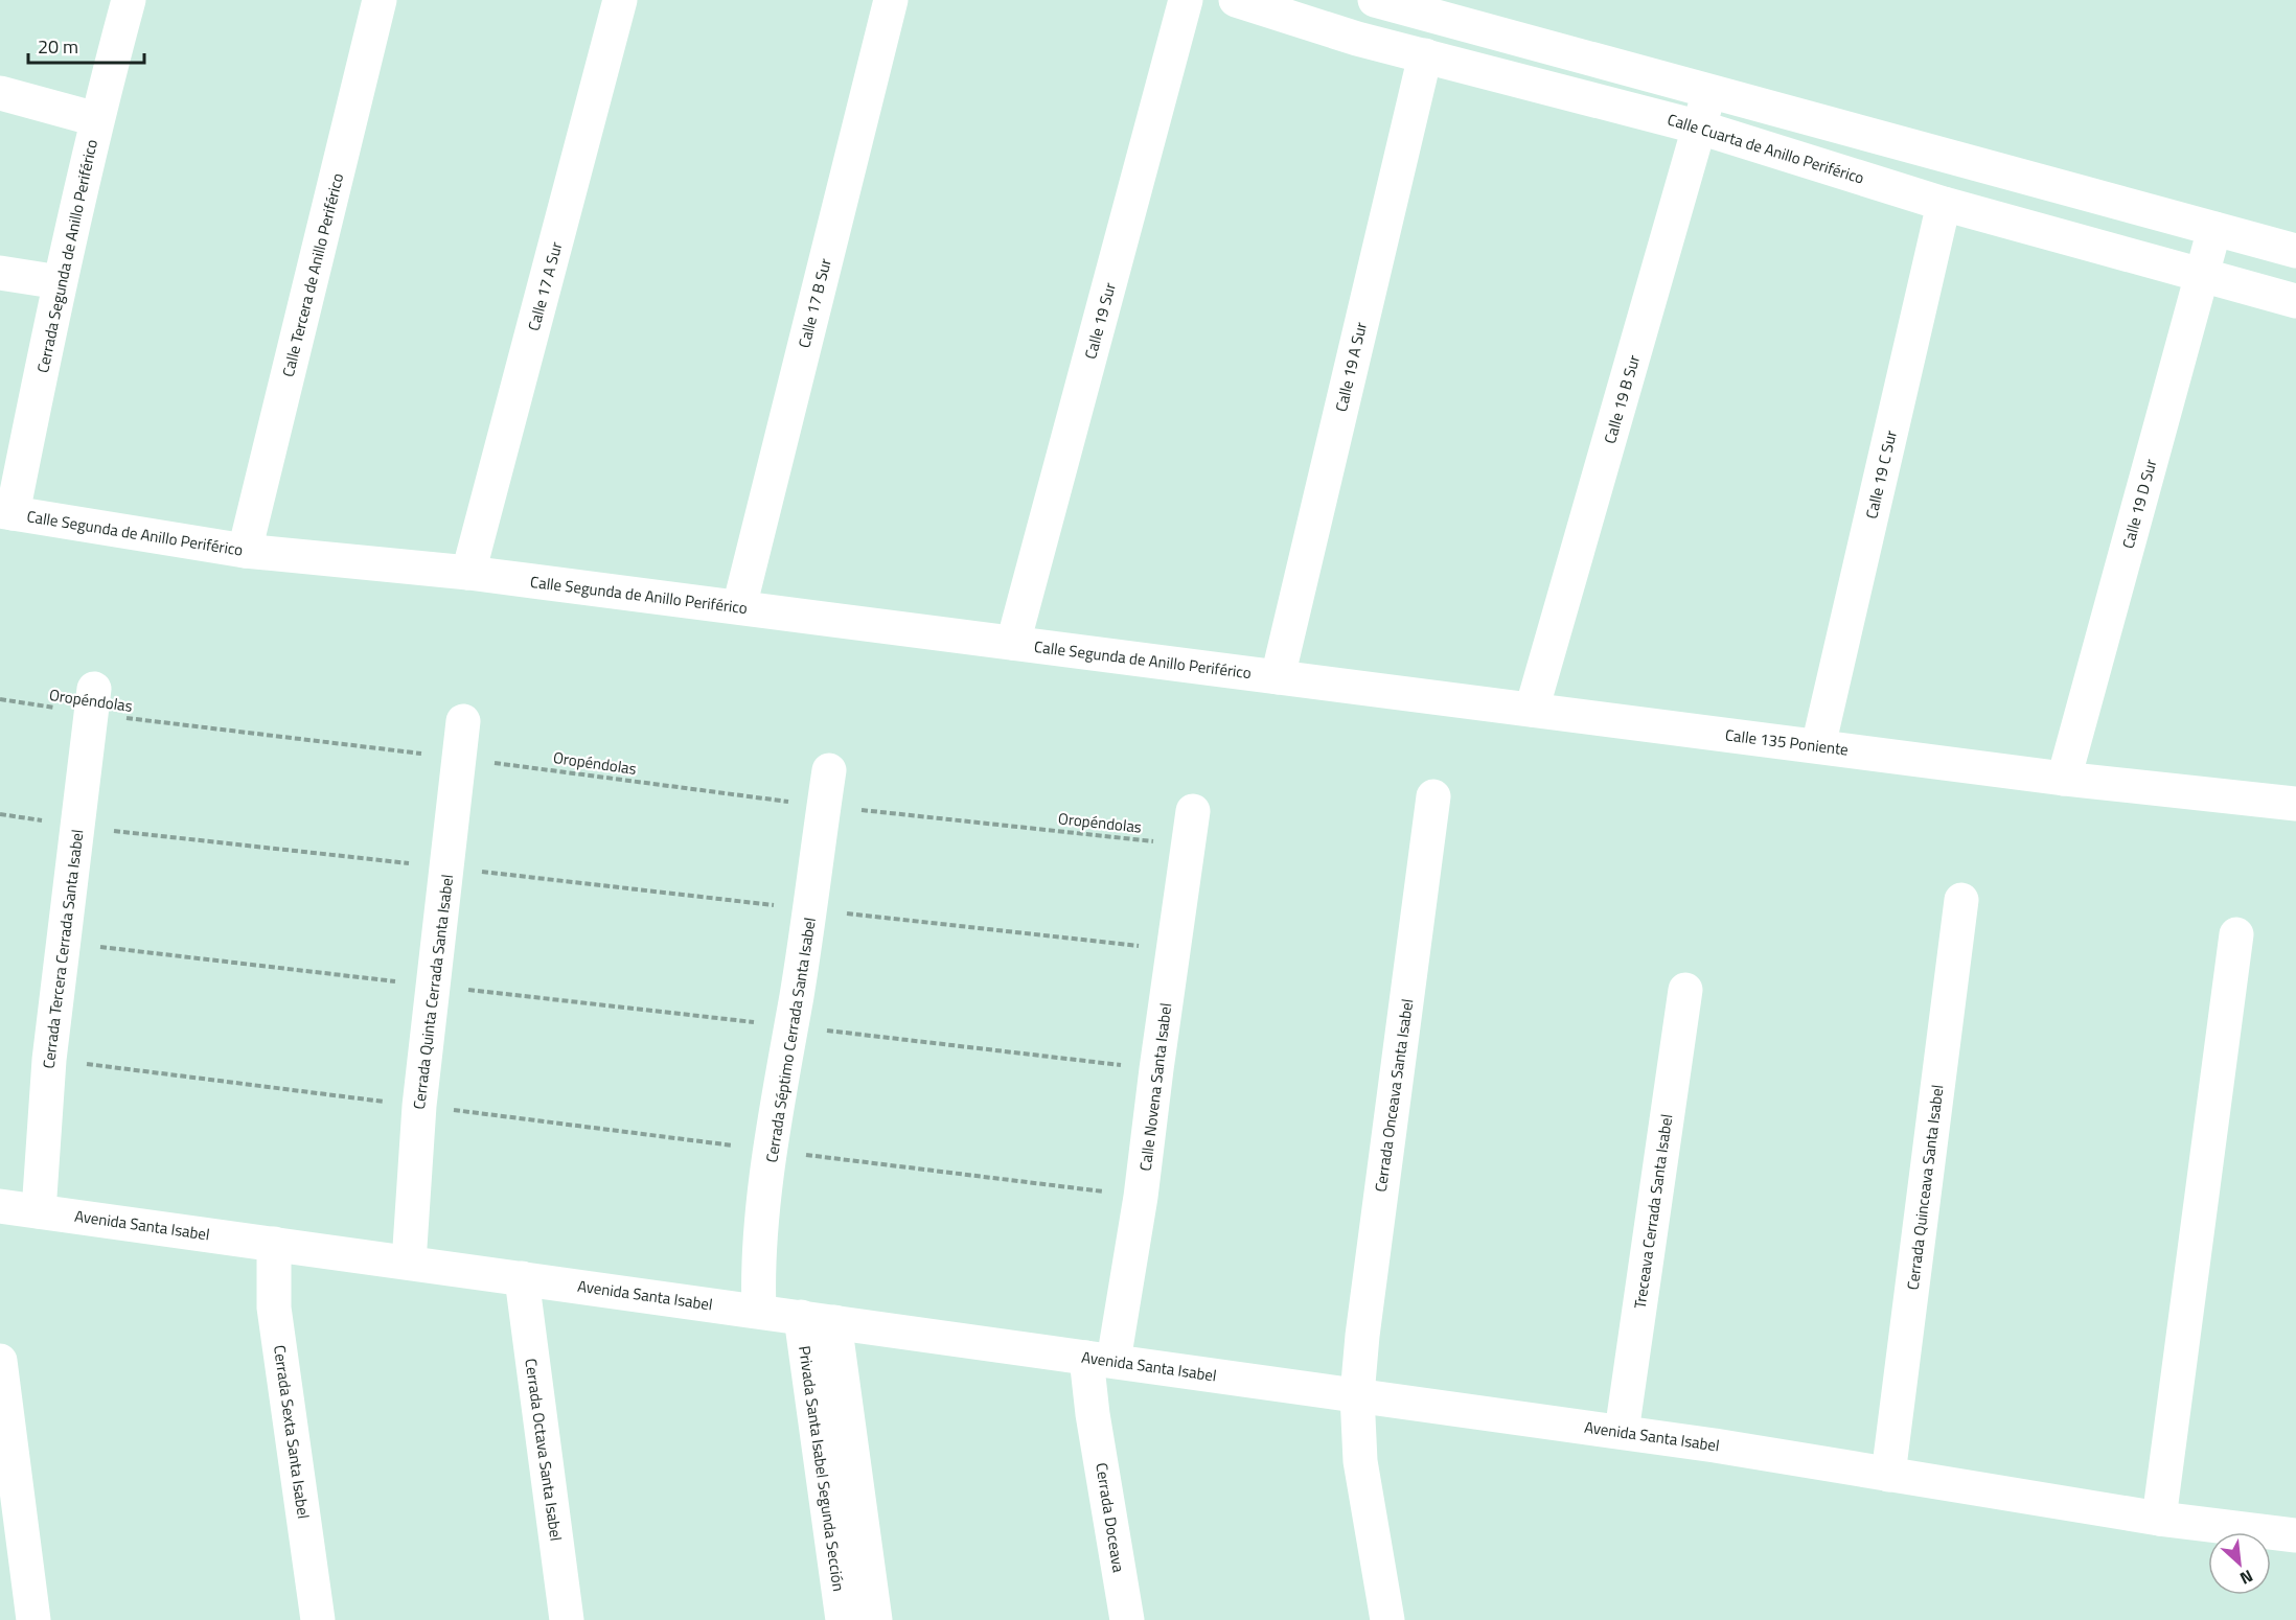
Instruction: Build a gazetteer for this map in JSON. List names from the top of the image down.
{
  "streets": {
    "street": [
      "Calle Cuarta de Anillo Periférico",
      "Cerrada Segunda de Anillo Periférico",
      "Calle Tercera de Anillo Periférico",
      "Calle 17 A Sur",
      "Calle 17 B Sur",
      "Calle 19 Sur",
      "Calle 19 A Sur",
      "Calle 19 B Sur",
      "Calle 19 C Sur",
      "Calle 19 D Sur",
      "Calle Segunda de Anillo Periférico",
      "Calle 135 Poniente",
      "Cerrada Tercera Cerrada Santa Isabel",
      "Cerrada Quinta Cerrada Santa Isabel",
      "Cerrada Séptimo Cerrada Santa Isabel",
      "Calle Novena Santa Isabel",
      "Cerrada Onceava Santa Isabel",
      "Cerrada Quinceava Santa Isabel",
      "Treceava Cerrada Santa Isabel",
      "Avenida Santa Isabel",
      "Cerrada Sexta Santa Isabel",
      "Cerrada Octava Santa Isabel",
      "Privada Santa Isabel Segunda Sección",
      "Cerrada Doceava"
    ],
    "path": ["Oropéndolas"]
  },
  "crossings": [
    ["Calle Cuarta de Anillo Periférico", "Calle 19 A Sur"],
    ["Calle Cuarta de Anillo Periférico", "Calle 19 B Sur"],
    ["Calle Cuarta de Anillo Periférico", "Calle 19 C Sur"],
    ["Calle Cuarta de Anillo Periférico", "Calle 19 D Sur"],
    ["Cerrada Segunda de Anillo Periférico", "Calle Segunda de Anillo Periférico"],
    ["Calle Tercera de Anillo Periférico", "Calle Segunda de Anillo Periférico"],
    ["Calle 17 A Sur", "Calle Segunda de Anillo Periférico"],
    ["Calle 17 B Sur", "Calle Segunda de Anillo Periférico"],
    ["Calle 19 Sur", "Calle Segunda de Anillo Periférico"],
    ["Calle 19 A Sur", "Calle Segunda de Anillo Periférico"],
    ["Calle 19 A Sur", "Calle 135 Poniente"],
    ["Calle 19 B Sur", "Calle 135 Poniente"],
    ["Calle 19 C Sur", "Calle 135 Poniente"],
    ["Calle 19 D Sur", "Calle 135 Poniente"],
    ["Calle Segunda de Anillo Periférico", "Calle 135 Poniente"],
    ["Oropéndolas", "Cerrada Tercera Cerrada Santa Isabel"],
    ["Oropéndolas", "Cerrada Quinta Cerrada Santa Isabel"],
    ["Oropéndolas", "Cerrada Séptimo Cerrada Santa Isabel"],
    ["Oropéndolas", "Calle Novena Santa Isabel"],
    ["Cerrada Tercera Cerrada Santa Isabel", "Avenida Santa Isabel"],
    ["Cerrada Quinta Cerrada Santa Isabel", "Avenida Santa Isabel"],
    ["Cerrada Séptimo Cerrada Santa Isabel", "Avenida Santa Isabel"],
    ["Calle Novena Santa Isabel", "Avenida Santa Isabel"],
    ["Calle Novena Santa Isabel", "Cerrada Doceava"],
    ["Cerrada Onceava Santa Isabel", "Avenida Santa Isabel"],
    ["Cerrada Quinceava Santa Isabel", "Avenida Santa Isabel"],
    ["Treceava Cerrada Santa Isabel", "Avenida Santa Isabel"],
    ["Avenida Santa Isabel", "Cerrada Sexta Santa Isabel"],
    ["Avenida Santa Isabel", "Cerrada Octava Santa Isabel"],
    ["Avenida Santa Isabel", "Privada Santa Isabel Segunda Sección"],
    ["Avenida Santa Isabel", "Cerrada Doceava"]
  ],
  "scale_bar": "20 m",
  "north": "bottom right"
}
